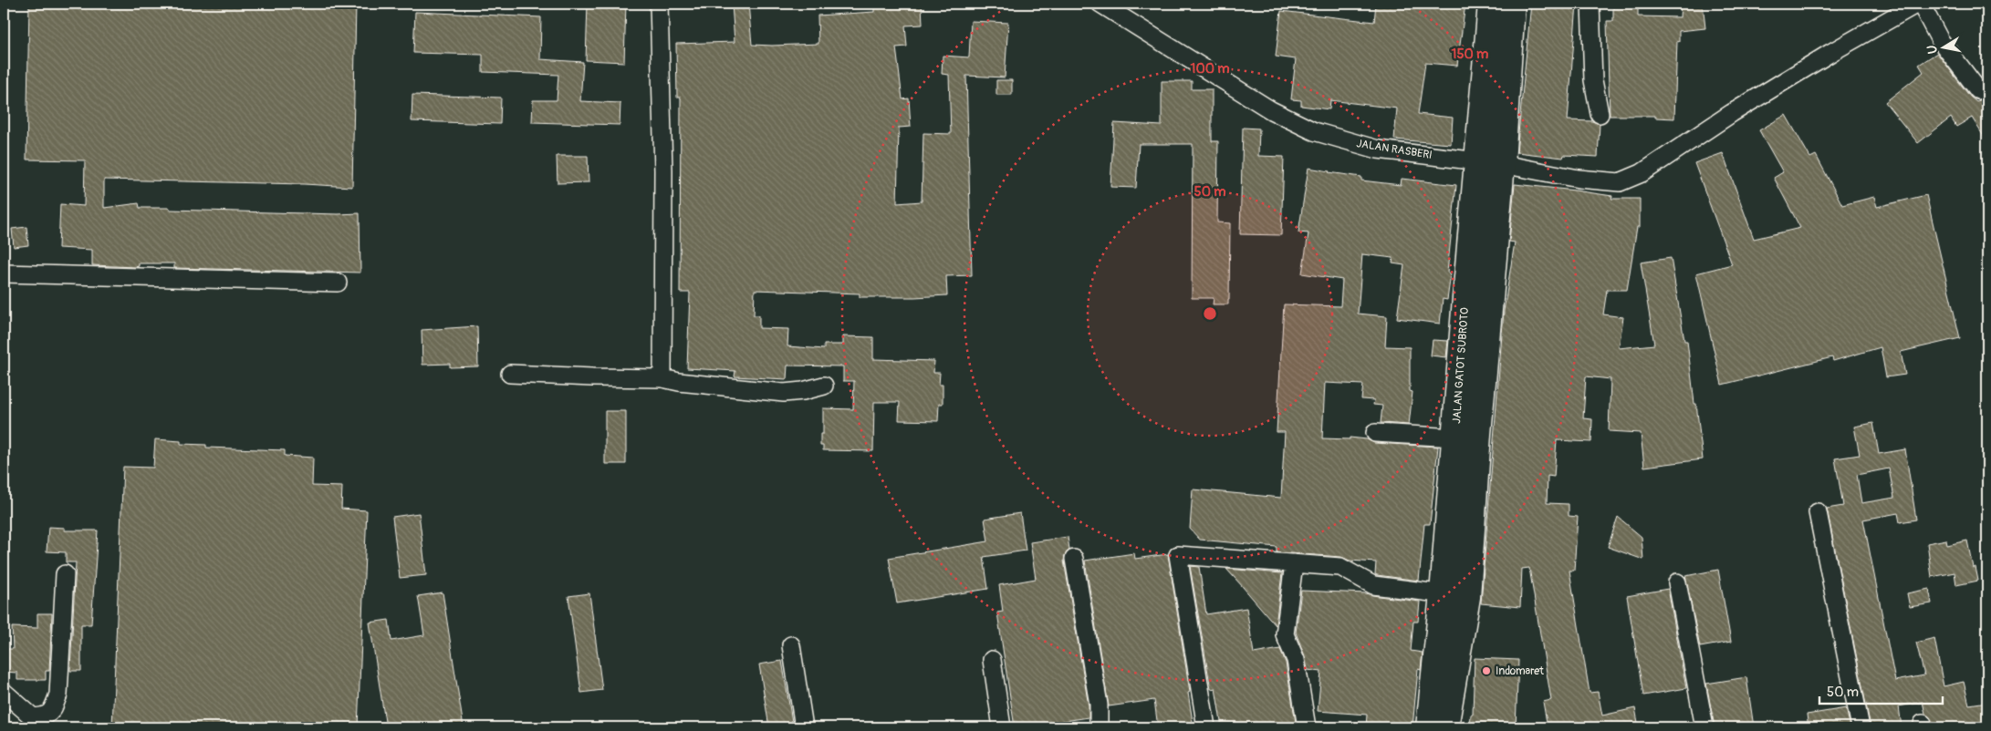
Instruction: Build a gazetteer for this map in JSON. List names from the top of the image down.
{
  "streets": {
    "main road": ["JALAN GATOT SUBROTO"],
    "street": ["JALAN RASBERI"]
  },
  "crossings": [
    ["JALAN RASBERI", "JALAN GATOT SUBROTO"]
  ],
  "places": ["Indomaret"],
  "scale_bar": "50 m",
  "north": "left",
  "rings": ["150 m", "100 m", "50 m"]
}
